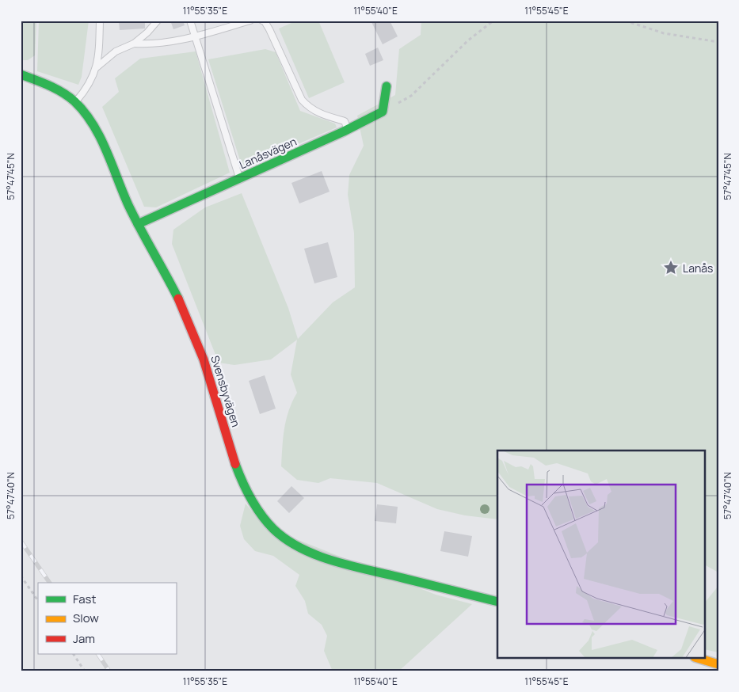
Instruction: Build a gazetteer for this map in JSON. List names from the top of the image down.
{
  "streets": {
    "street": ["Lanåsvägen", "Svensbyvägen"]
  },
  "crossings": [
    ["Lanåsvägen", "Svensbyvägen"]
  ],
  "places": {
    "place": ["Lanås"]
  },
  "legend": ["Fast", "Slow", "Jam"],
  "coordinates": [
    "11°55'35\"E",
    "11°55'40\"E",
    "11°55'45\"E",
    "57°47'45\"N",
    "57°47'40\"N"
  ]
}
